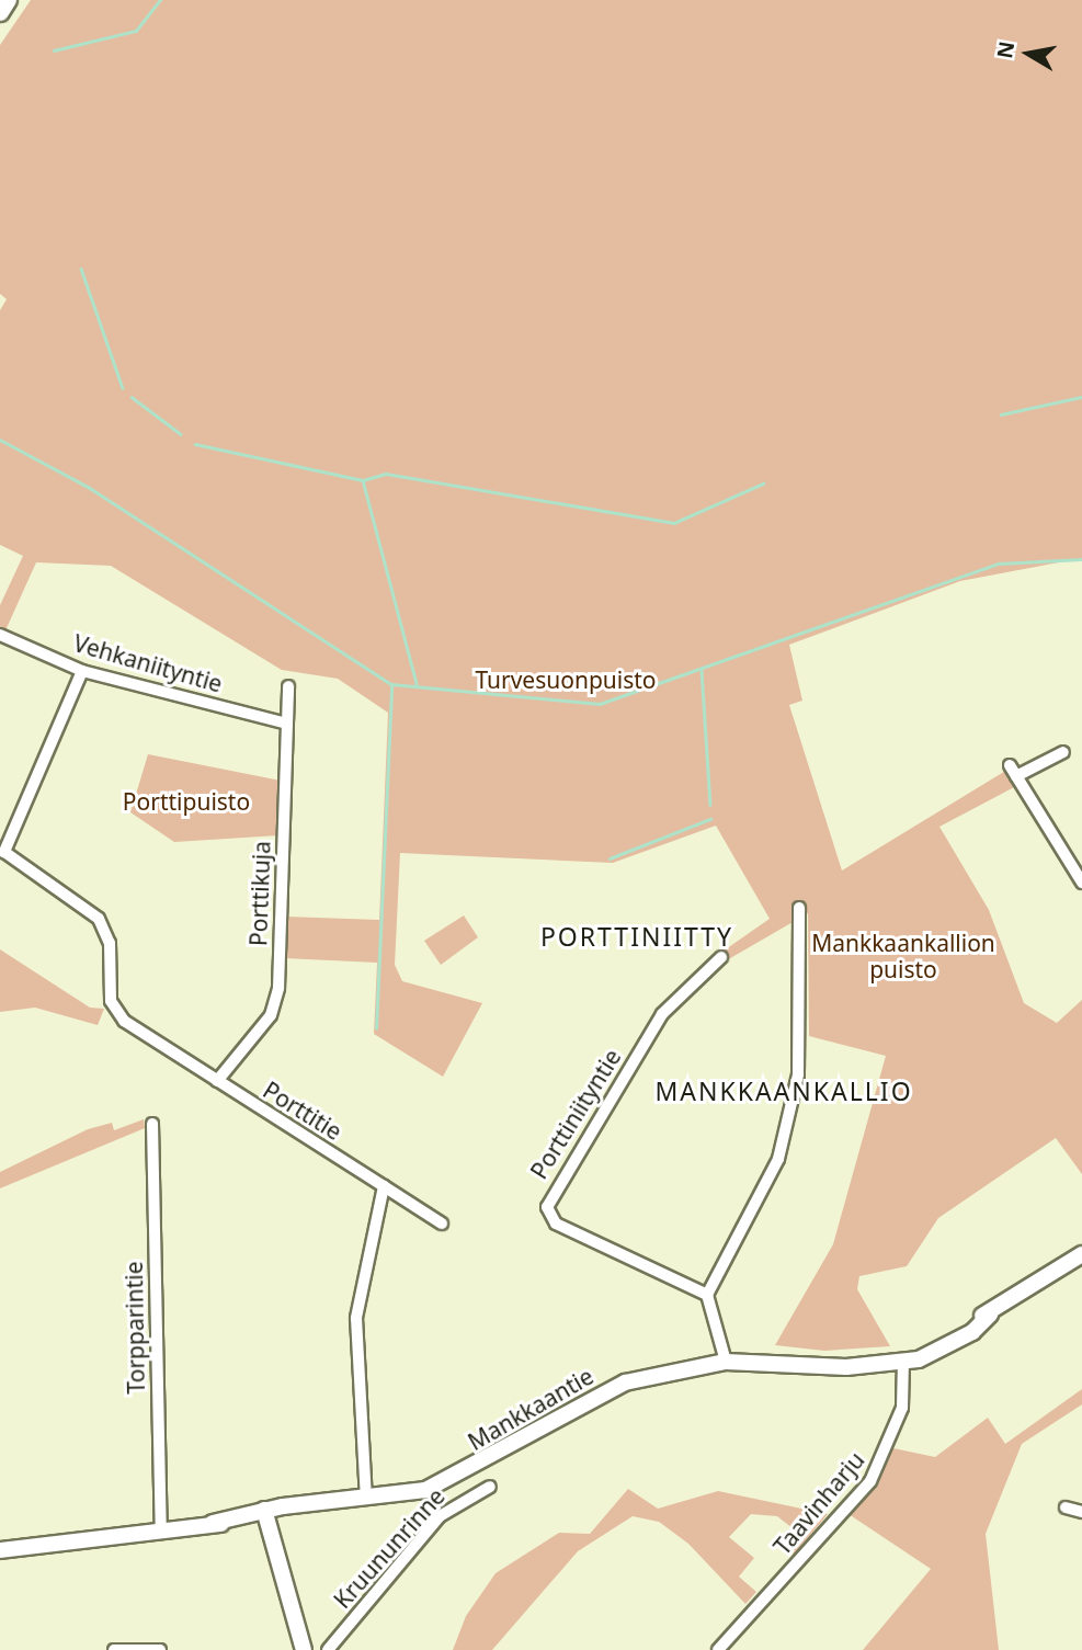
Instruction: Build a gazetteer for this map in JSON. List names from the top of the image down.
{
  "streets": {
    "main road": ["Mankkaantie"],
    "street": [
      "Vehkaniityntie",
      "Porttikuja",
      "Porttitie",
      "Porttiniityntie",
      "Torpparintie",
      "Taavinharju",
      "Kruununrinne"
    ]
  },
  "crossings": [
    ["Vehkaniityntie", "Porttikuja"],
    ["Vehkaniityntie", "Porttitie"],
    ["Porttikuja", "Porttitie"],
    ["Torpparintie", "Mankkaantie"],
    ["Mankkaantie", "Taavinharju"]
  ],
  "districts": ["PORTTINIITTY", "MANKKAANKALLIO"],
  "parks": ["Turvesuonpuisto", "Porttipuisto", "Mankkaankallion puisto"],
  "north": "left"
}
